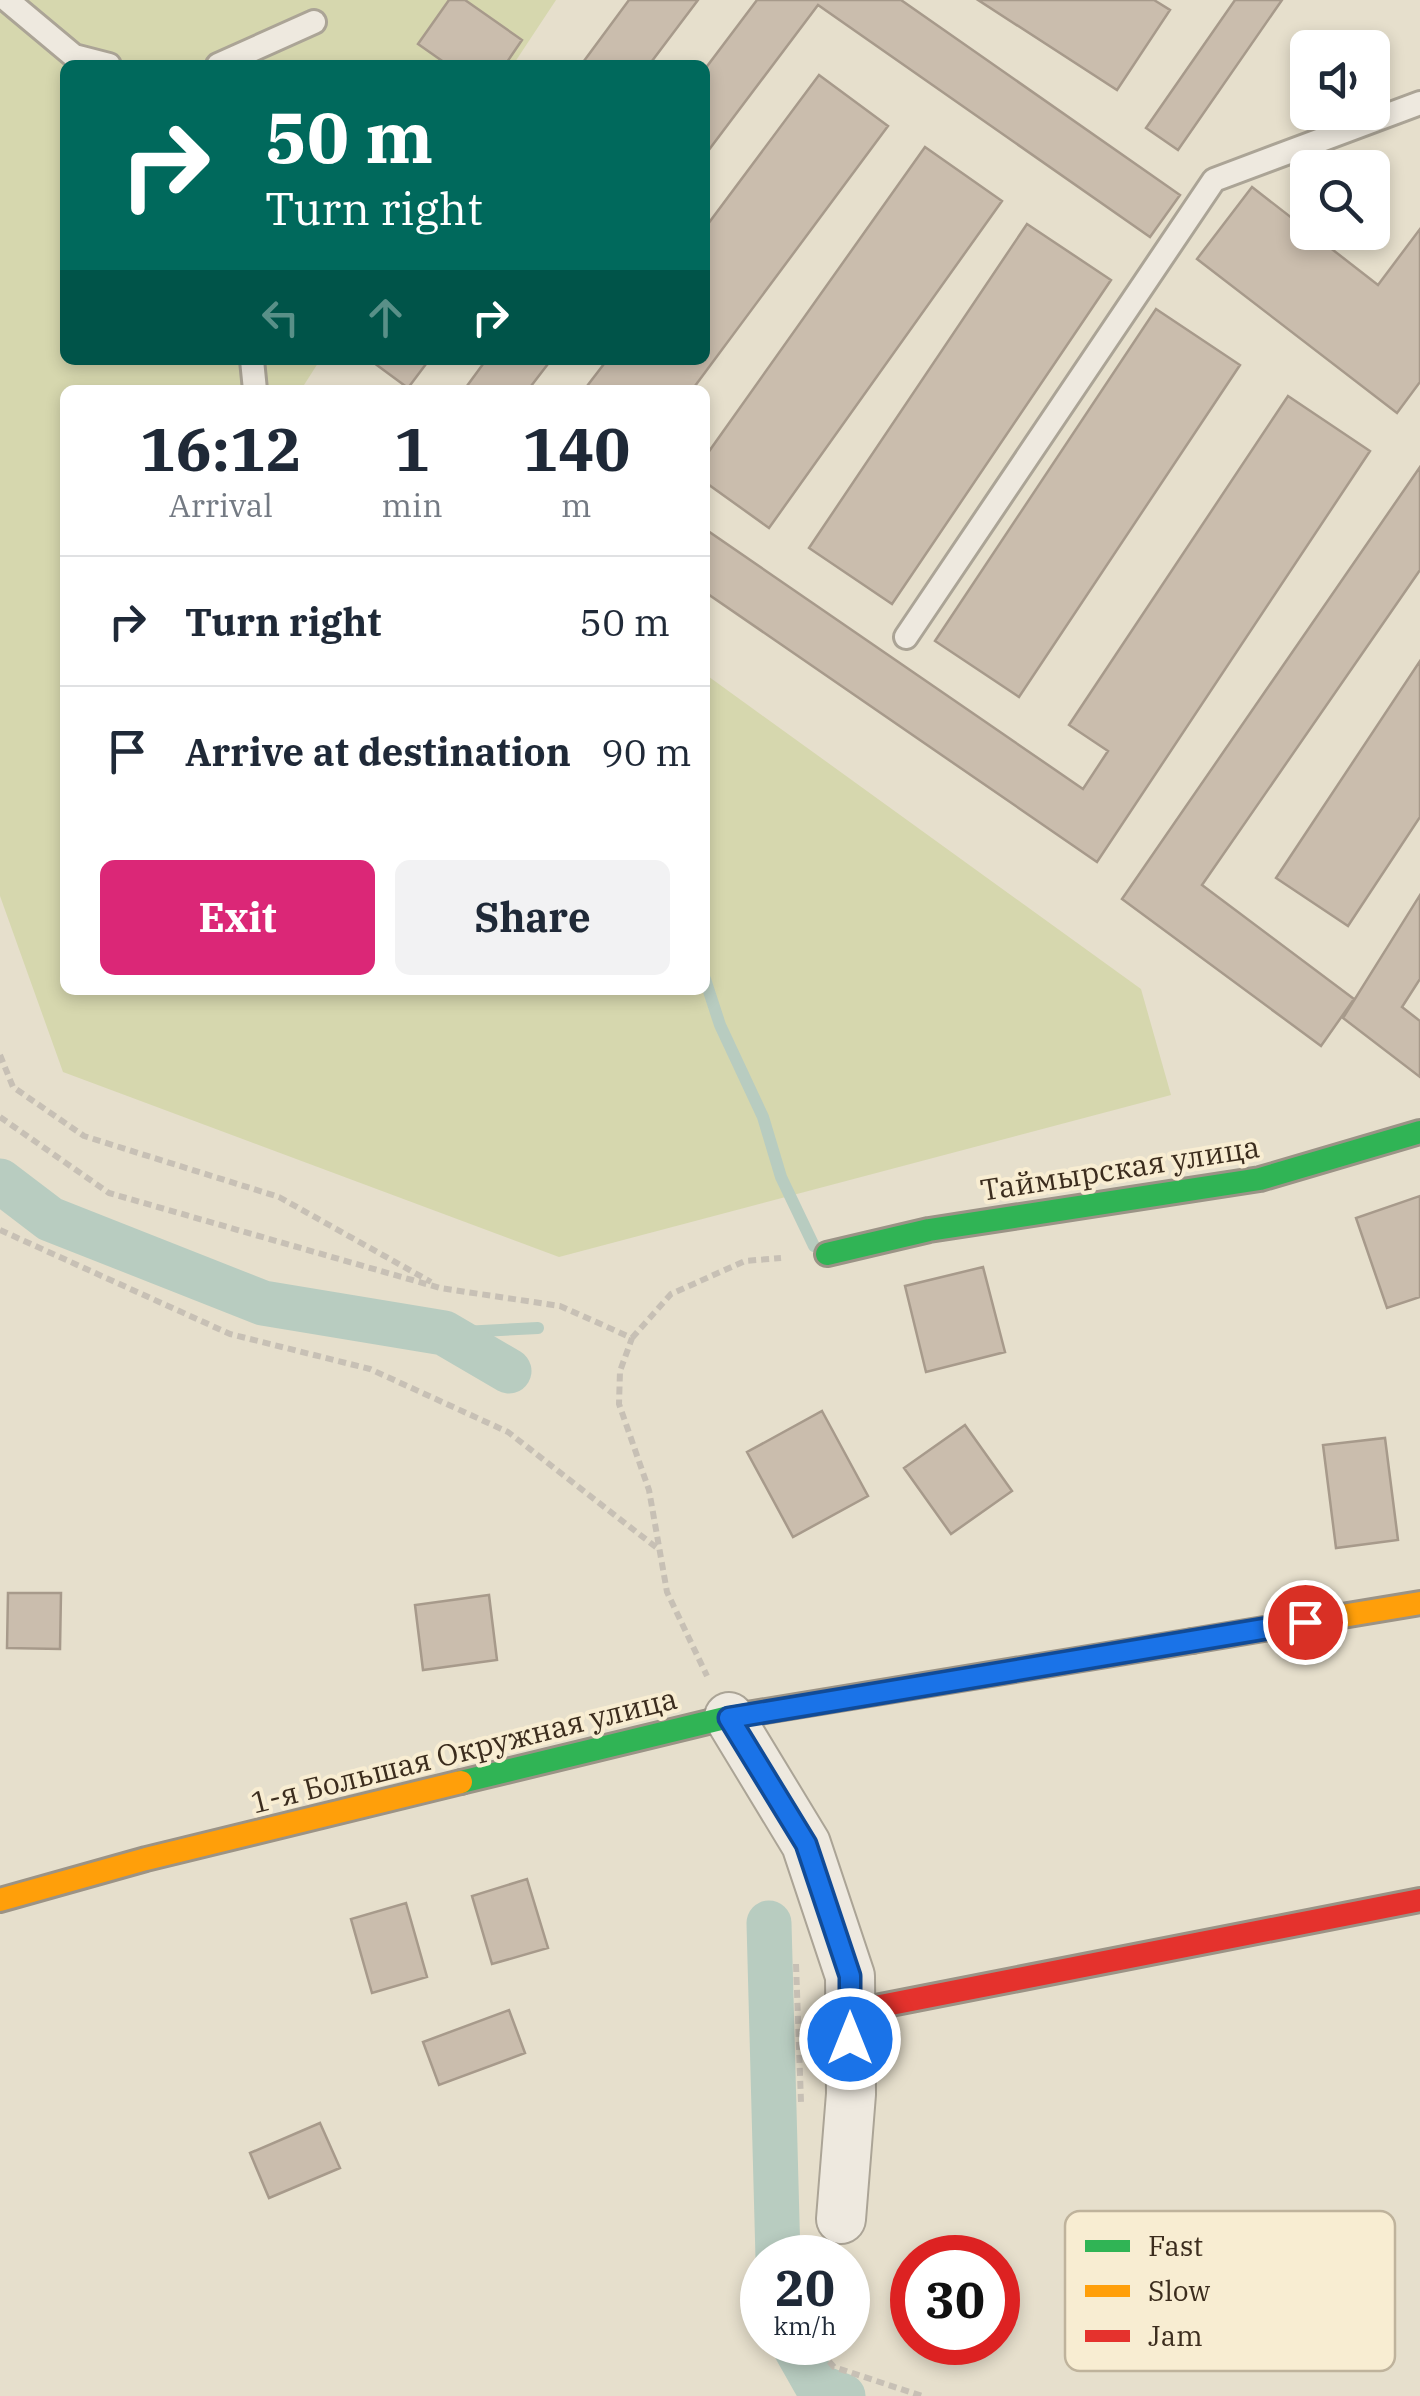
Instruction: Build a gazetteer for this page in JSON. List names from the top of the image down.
{
  "streets": {
    "street": ["Таймырская улица", "1-я Большая Окружная улица"]
  },
  "legend": ["Fast", "Slow", "Jam"],
  "page": {
    "turn": ["50 m", "Turn right"],
    "eta": [
      "16:12",
      "Arrival",
      "1",
      "min",
      "140",
      "m"
    ],
    "list": [
      {
        "name": "Turn right",
        "value": "50 m"
      },
      {
        "name": "Arrive at destination",
        "value": "90 m"
      }
    ],
    "buttons": ["Exit", "Share"],
    "speed": "20 km/h",
    "limit": "30"
  }
}
